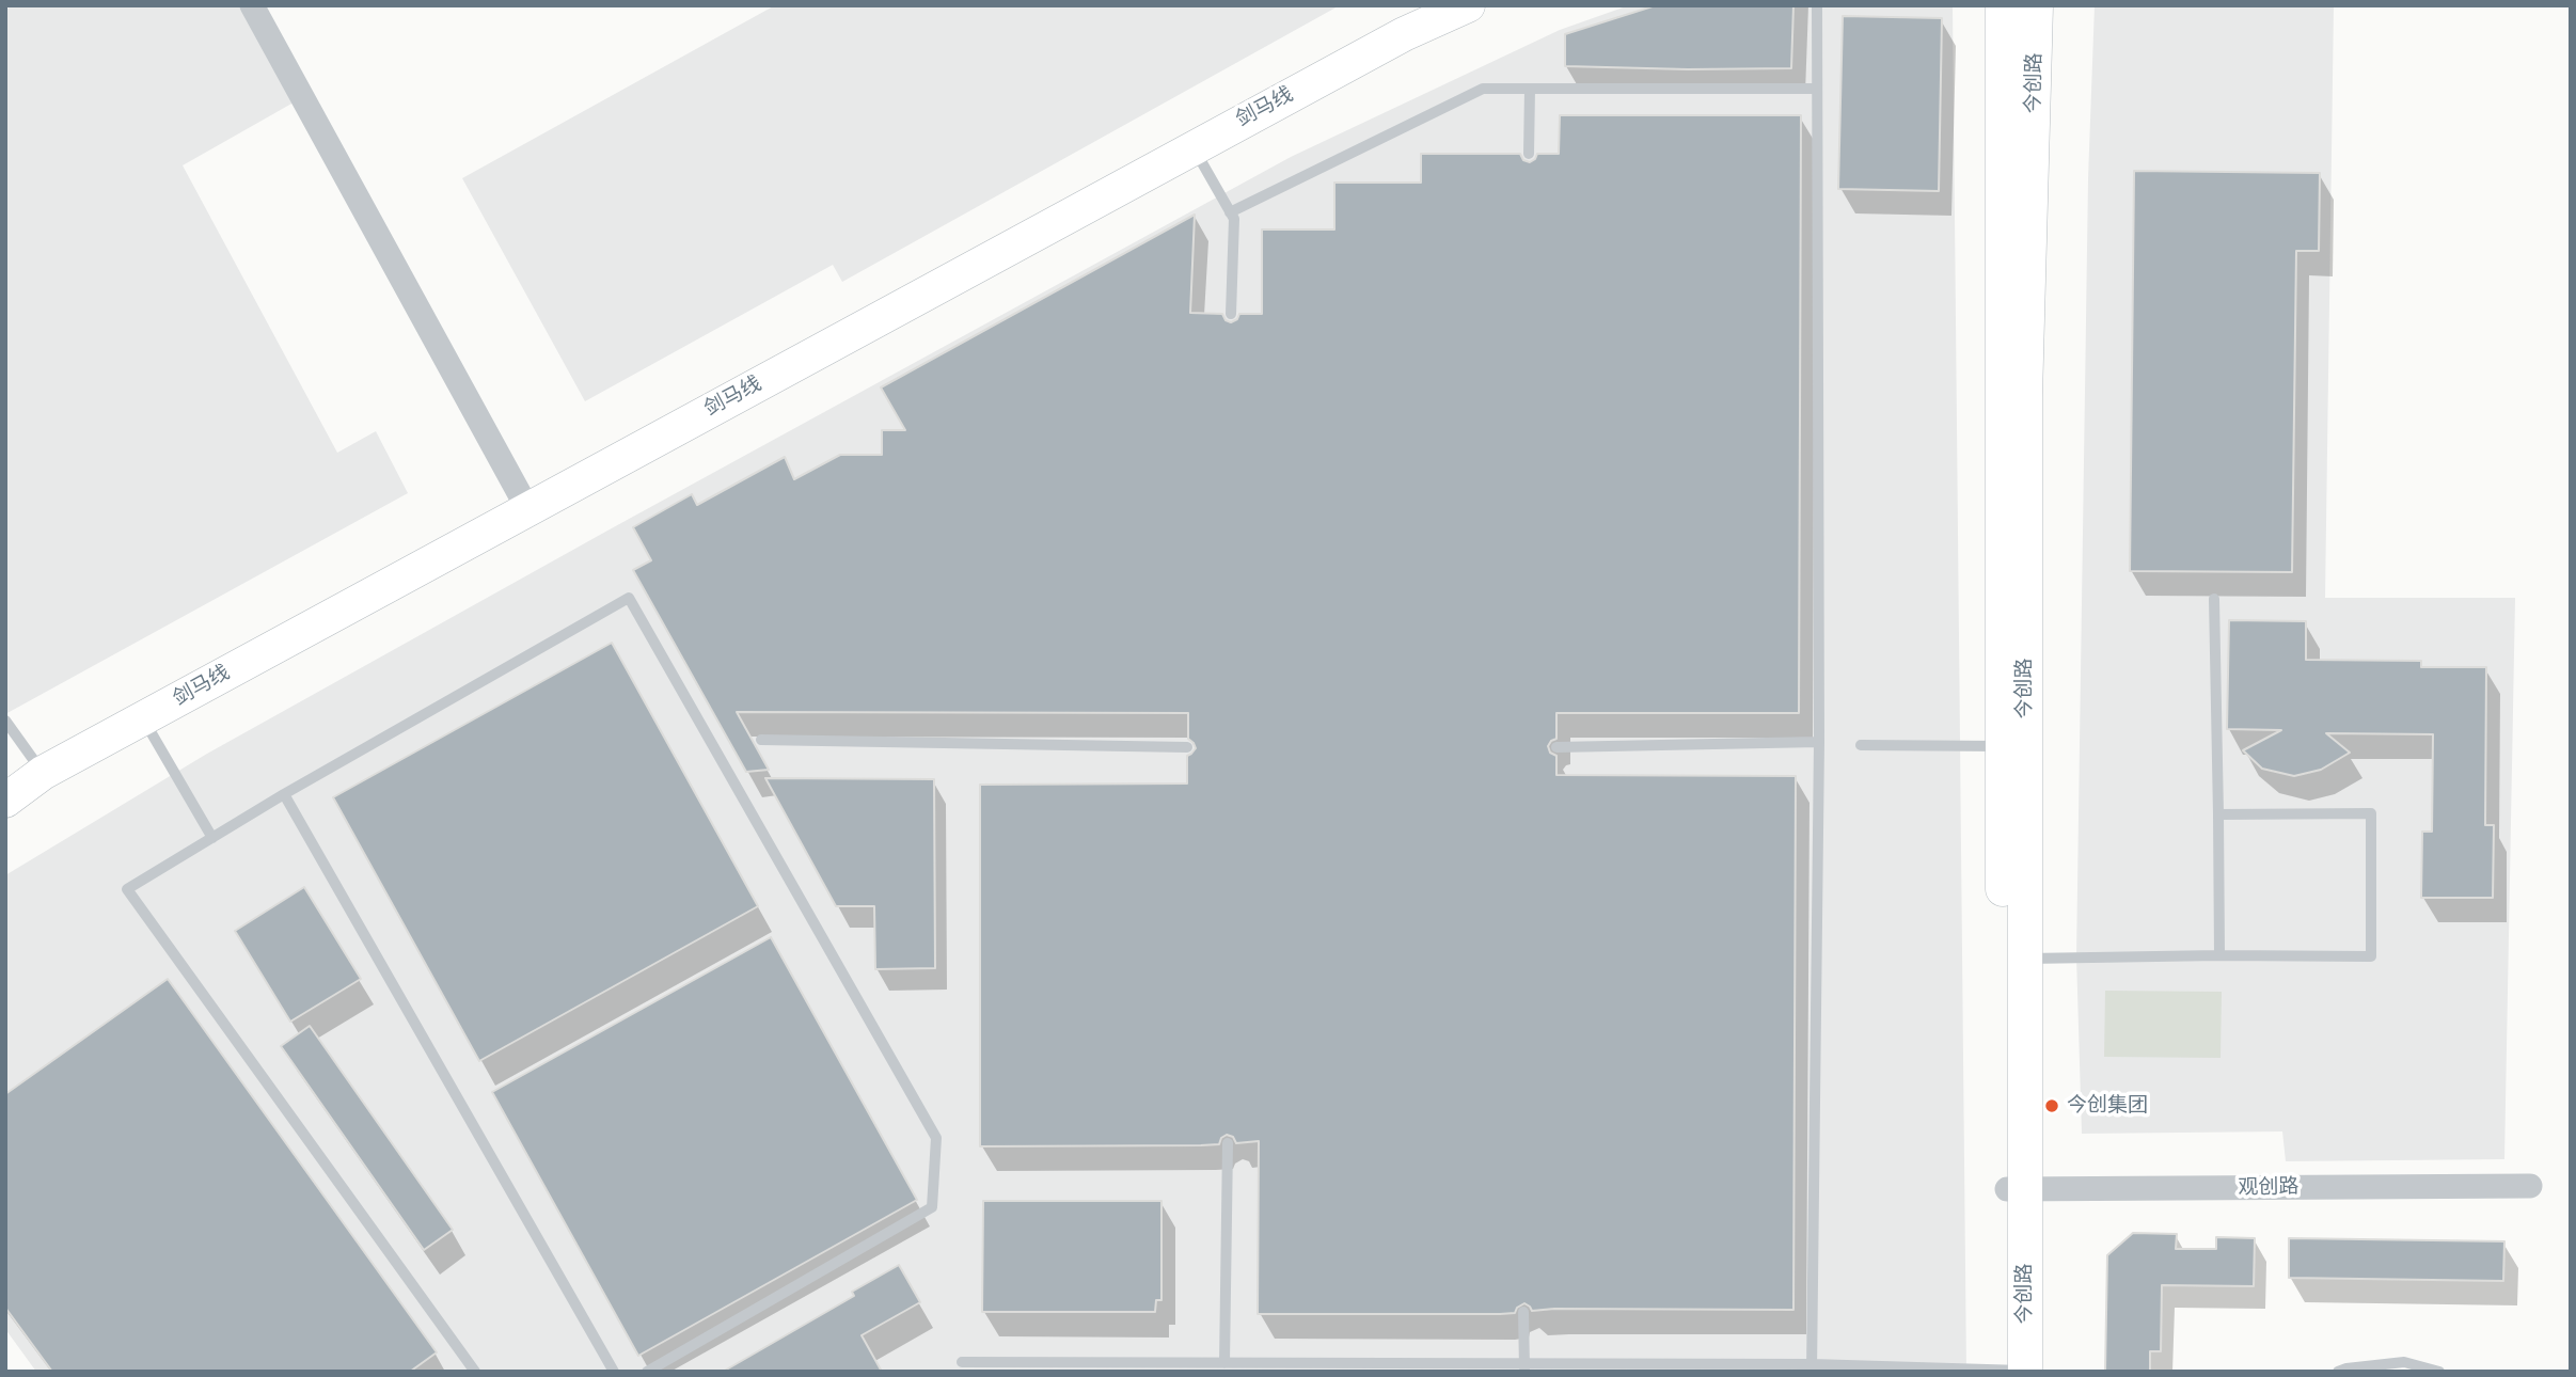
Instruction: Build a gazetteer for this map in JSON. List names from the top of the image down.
{
  "streets": {
    "main road": ["今创路", "剑马线"],
    "street": ["观创路"]
  },
  "crossings": [
    ["今创路", "观创路"]
  ],
  "places": ["今创集团"]
}
